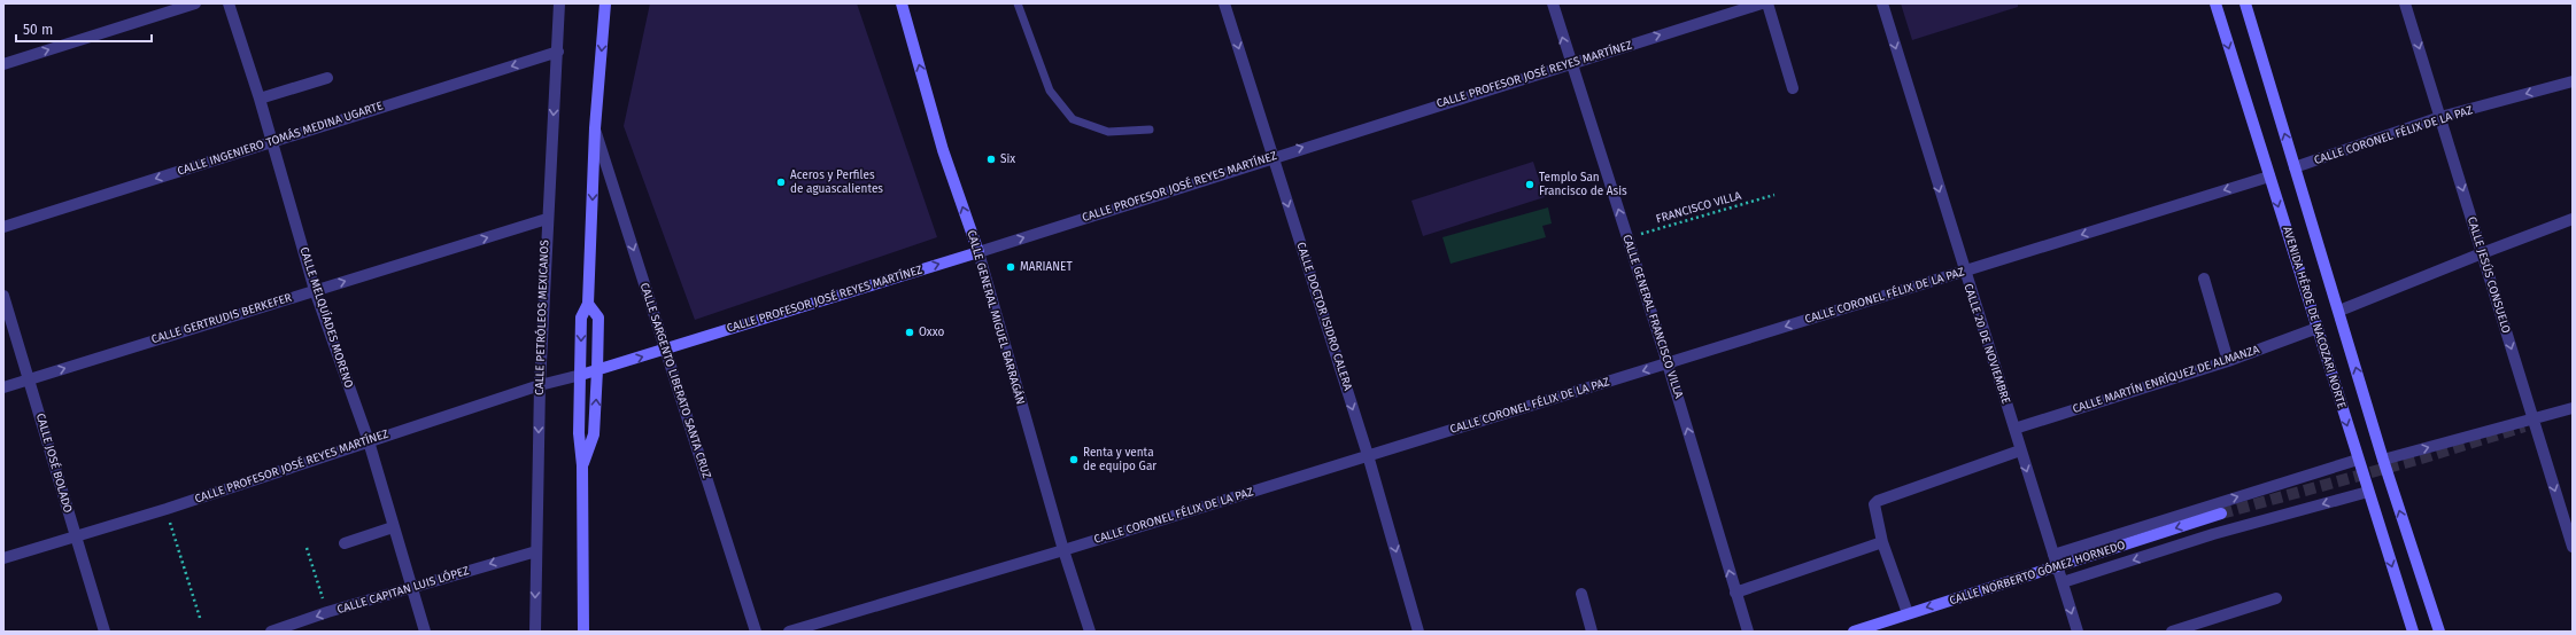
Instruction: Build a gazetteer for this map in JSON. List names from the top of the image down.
{
  "streets": {
    "main road": [
      "CALLE PROFESOR JOSÉ REYES MARTÍNEZ",
      "CALLE GENERAL MIGUEL BARRAGÁN",
      "AVENIDA HÉROE DE NACOZARI NORTE",
      "CALLE NORBERTO GÓMEZ HORNEDO"
    ],
    "street": [
      "CALLE CORONEL FÉLIX DE LA PAZ",
      "CALLE INGENIERO TOMÁS MEDINA UGARTE",
      "CALLE JESÚS CONSUELO",
      "CALLE DOCTOR ISIDRO CALERA",
      "CALLE GENERAL FRANCISCO VILLA",
      "CALLE MELQUÍADES MORENO",
      "CALLE PETRÓLEOS MEXICANOS",
      "CALLE GERTRUDIS BERKEFER",
      "CALLE 20 DE NOVIEMBRE",
      "CALLE MARTÍN ENRÍQUEZ DE ALMANZA",
      "CALLE SARGENTO LIBERATO SANTA CRUZ",
      "CALLE JOSÉ BOLADO",
      "CALLE CAPITAN LUIS LÓPEZ"
    ],
    "path": ["FRANCISCO VILLA"]
  },
  "crossings": [
    ["CALLE PROFESOR JOSÉ REYES MARTÍNEZ", "CALLE DOCTOR ISIDRO CALERA"],
    ["CALLE PROFESOR JOSÉ REYES MARTÍNEZ", "CALLE GENERAL FRANCISCO VILLA"],
    ["CALLE PROFESOR JOSÉ REYES MARTÍNEZ", "CALLE MELQUÍADES MORENO"],
    ["CALLE PROFESOR JOSÉ REYES MARTÍNEZ", "CALLE PETRÓLEOS MEXICANOS"],
    ["CALLE PROFESOR JOSÉ REYES MARTÍNEZ", "CALLE GENERAL MIGUEL BARRAGÁN"],
    ["CALLE PROFESOR JOSÉ REYES MARTÍNEZ", "CALLE SARGENTO LIBERATO SANTA CRUZ"],
    ["CALLE PROFESOR JOSÉ REYES MARTÍNEZ", "CALLE JOSÉ BOLADO"],
    ["CALLE CORONEL FÉLIX DE LA PAZ", "CALLE JESÚS CONSUELO"],
    ["CALLE CORONEL FÉLIX DE LA PAZ", "CALLE DOCTOR ISIDRO CALERA"],
    ["CALLE CORONEL FÉLIX DE LA PAZ", "CALLE GENERAL FRANCISCO VILLA"],
    ["CALLE CORONEL FÉLIX DE LA PAZ", "CALLE GENERAL MIGUEL BARRAGÁN"],
    ["CALLE CORONEL FÉLIX DE LA PAZ", "AVENIDA HÉROE DE NACOZARI NORTE"],
    ["CALLE CORONEL FÉLIX DE LA PAZ", "CALLE 20 DE NOVIEMBRE"],
    ["CALLE INGENIERO TOMÁS MEDINA UGARTE", "CALLE MELQUÍADES MORENO"],
    ["CALLE INGENIERO TOMÁS MEDINA UGARTE", "CALLE PETRÓLEOS MEXICANOS"],
    ["FRANCISCO VILLA", "CALLE GENERAL FRANCISCO VILLA"],
    ["CALLE MELQUÍADES MORENO", "CALLE GERTRUDIS BERKEFER"],
    ["CALLE MELQUÍADES MORENO", "CALLE CAPITAN LUIS LÓPEZ"],
    ["CALLE PETRÓLEOS MEXICANOS", "CALLE GERTRUDIS BERKEFER"],
    ["CALLE PETRÓLEOS MEXICANOS", "CALLE CAPITAN LUIS LÓPEZ"],
    ["AVENIDA HÉROE DE NACOZARI NORTE", "CALLE MARTÍN ENRÍQUEZ DE ALMANZA"],
    ["AVENIDA HÉROE DE NACOZARI NORTE", "CALLE NORBERTO GÓMEZ HORNEDO"],
    ["CALLE GERTRUDIS BERKEFER", "CALLE JOSÉ BOLADO"],
    ["CALLE 20 DE NOVIEMBRE", "CALLE MARTÍN ENRÍQUEZ DE ALMANZA"],
    ["CALLE 20 DE NOVIEMBRE", "CALLE NORBERTO GÓMEZ HORNEDO"]
  ],
  "one_way": [
    "CALLE PROFESOR JOSÉ REYES MARTÍNEZ",
    "CALLE CORONEL FÉLIX DE LA PAZ",
    "CALLE INGENIERO TOMÁS MEDINA UGARTE",
    "CALLE JESÚS CONSUELO",
    "CALLE DOCTOR ISIDRO CALERA",
    "CALLE GENERAL FRANCISCO VILLA",
    "CALLE PETRÓLEOS MEXICANOS",
    "CALLE GENERAL MIGUEL BARRAGÁN",
    "CALLE GERTRUDIS BERKEFER",
    "CALLE 20 DE NOVIEMBRE",
    "CALLE SARGENTO LIBERATO SANTA CRUZ",
    "CALLE CAPITAN LUIS LÓPEZ"
  ],
  "places": [
    "Six",
    "Aceros y Perfiles de aguascalientes",
    "Templo San Francisco de Asis",
    "MARIANET",
    "Oxxo",
    "Renta y venta de equipo Gar"
  ],
  "scale_bar": "50 m"
}
